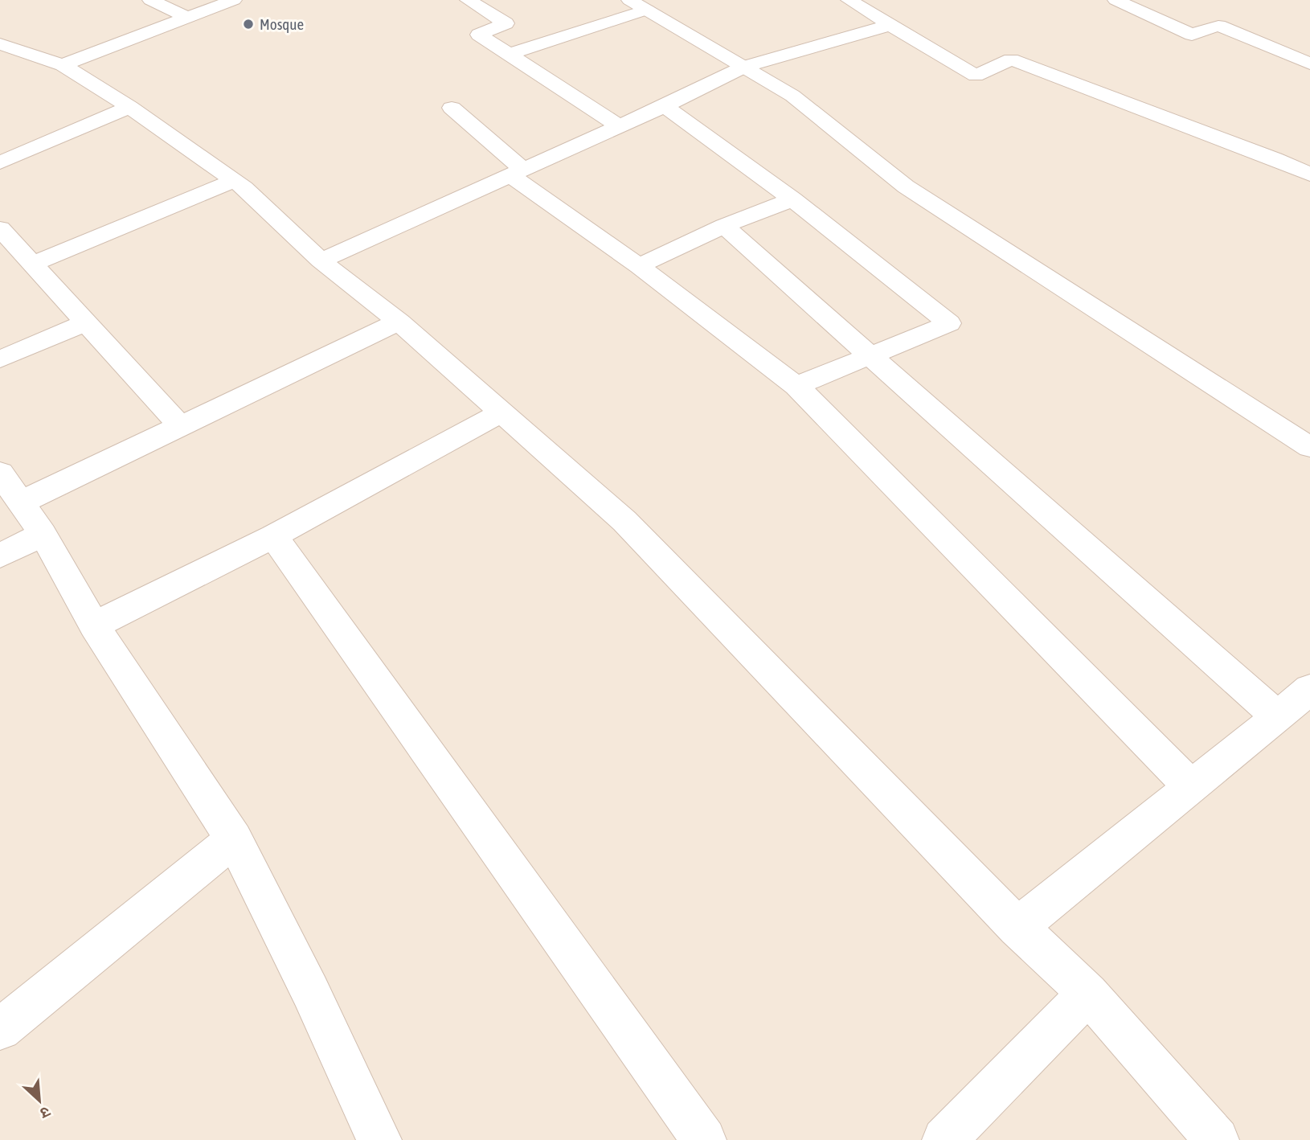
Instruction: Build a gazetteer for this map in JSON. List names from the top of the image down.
{
  "places": ["Mosque"],
  "north": "bottom right"
}
